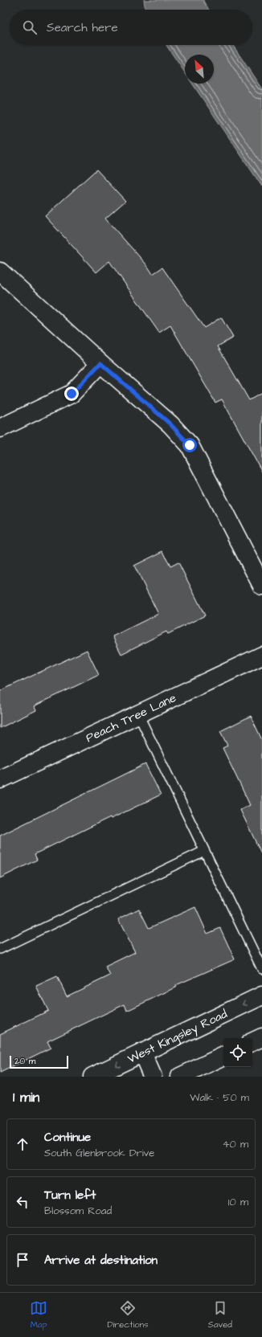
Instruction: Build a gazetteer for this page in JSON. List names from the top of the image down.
{
  "streets": {
    "street": ["Peach Tree Lane", "West Kingsley Road"]
  },
  "scale_bar": "20 m",
  "north": "top left",
  "page": {
    "search": "Search here",
    "scale": "20 m",
    "heading": ["1 min", "Walk · 50 m"],
    "list": [
      ["Continue", "South Glenbrook Drive", "40 m"],
      ["Turn left", "Blossom Road", "10 m"],
      "Arrive at destination"
    ],
    "nav": ["Map", "Directions", "Saved"]
  }
}
